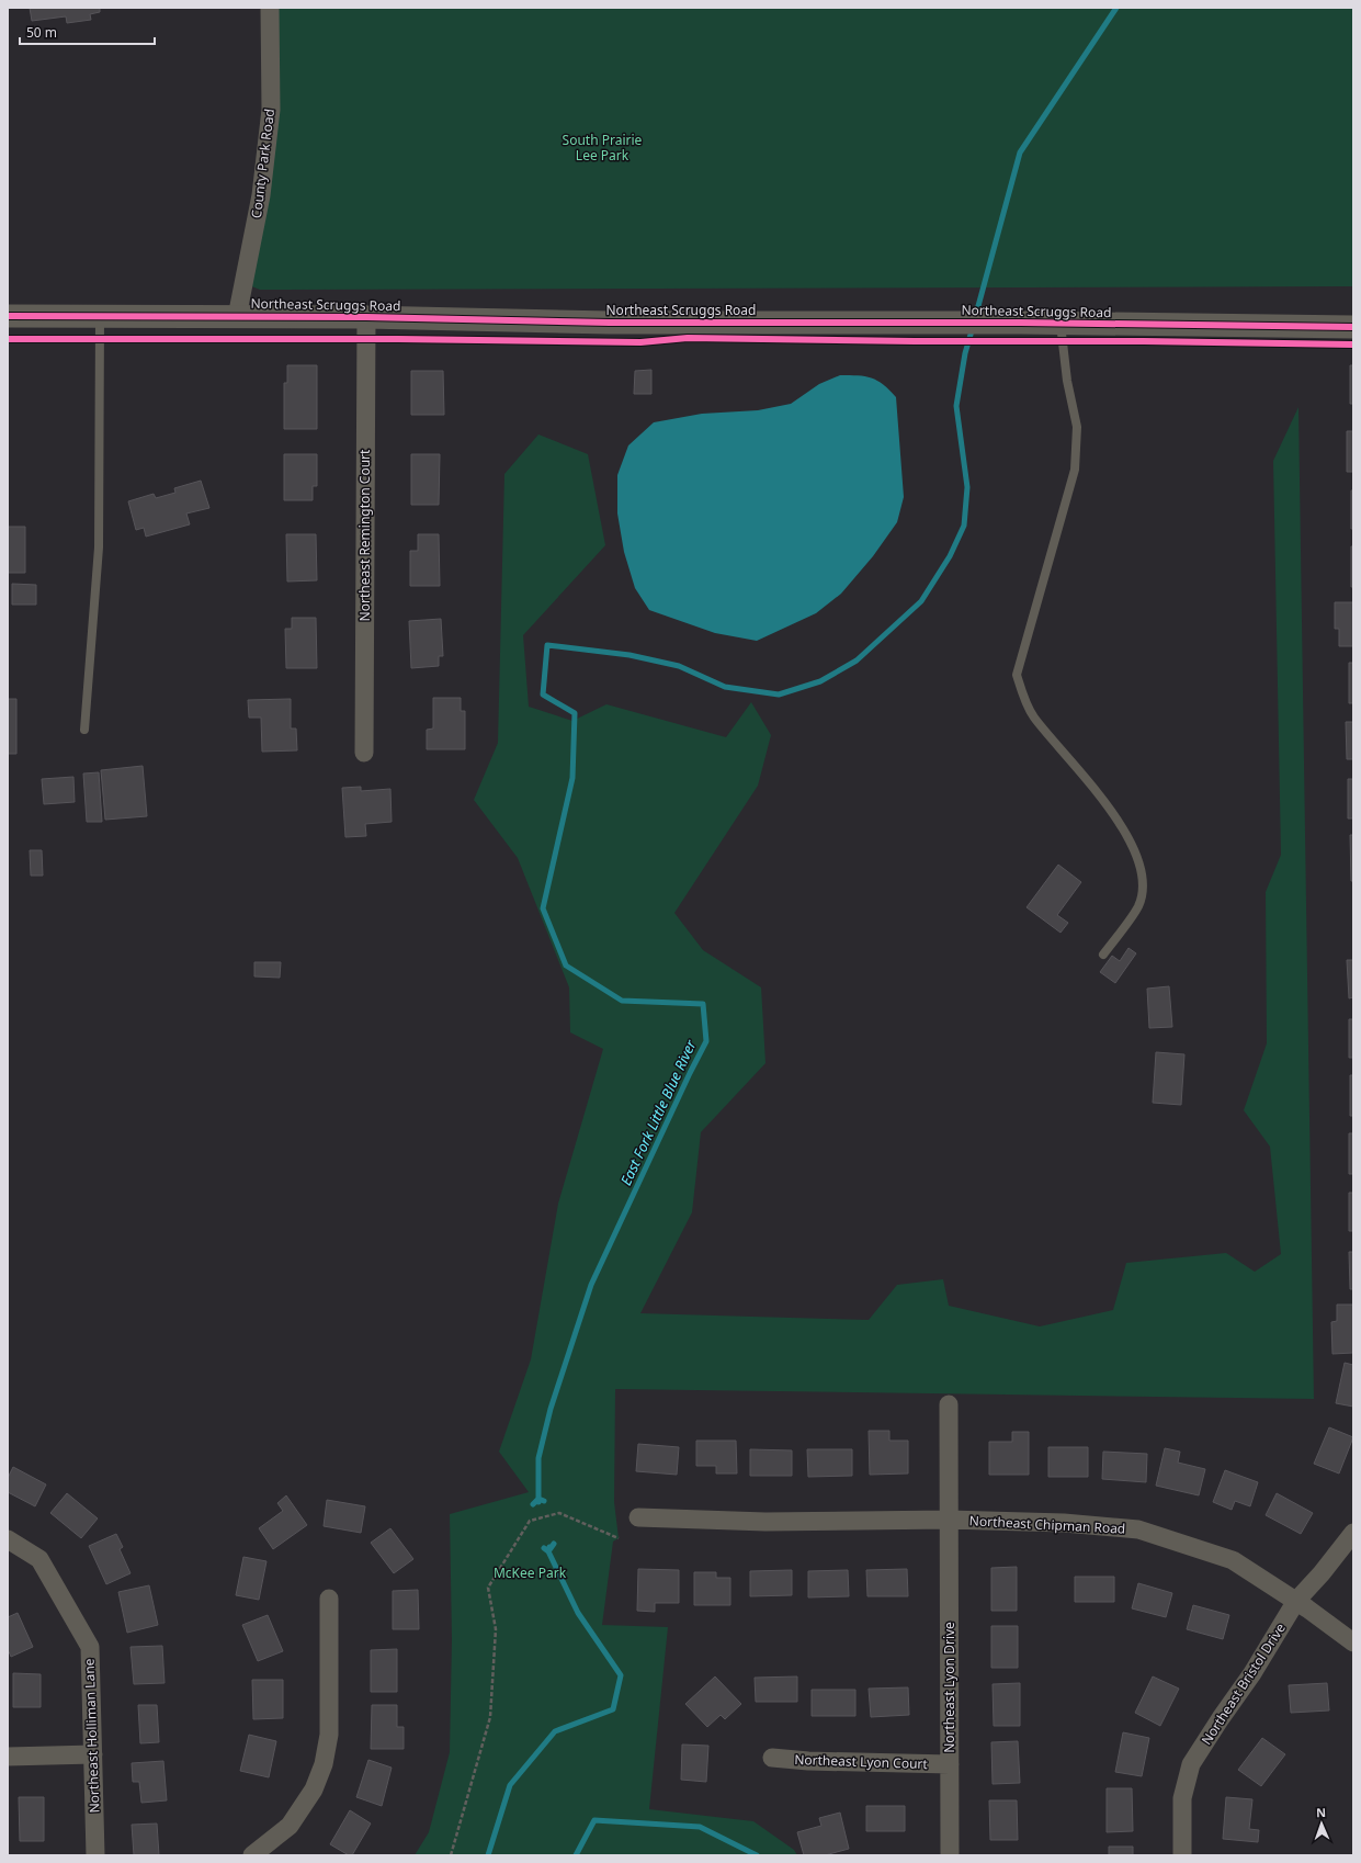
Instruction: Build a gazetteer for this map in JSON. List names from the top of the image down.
{
  "streets": {
    "street": [
      "County Park Road",
      "Northeast Scruggs Road",
      "Northeast Remington Court",
      "Northeast Chipman Road",
      "Northeast Bristol Drive",
      "Northeast Lyon Drive",
      "Northeast Holliman Lane",
      "Northeast Lyon Court"
    ]
  },
  "crossings": [
    ["County Park Road", "Northeast Scruggs Road"],
    ["Northeast Scruggs Road", "Northeast Remington Court"],
    ["Northeast Chipman Road", "Northeast Bristol Drive"],
    ["Northeast Chipman Road", "Northeast Lyon Drive"],
    ["Northeast Lyon Drive", "Northeast Lyon Court"]
  ],
  "water": ["East Fork Little Blue River"],
  "parks": ["South Prairie Lee Park", "McKee Park"],
  "scale_bar": "50 m",
  "north": "top"
}
